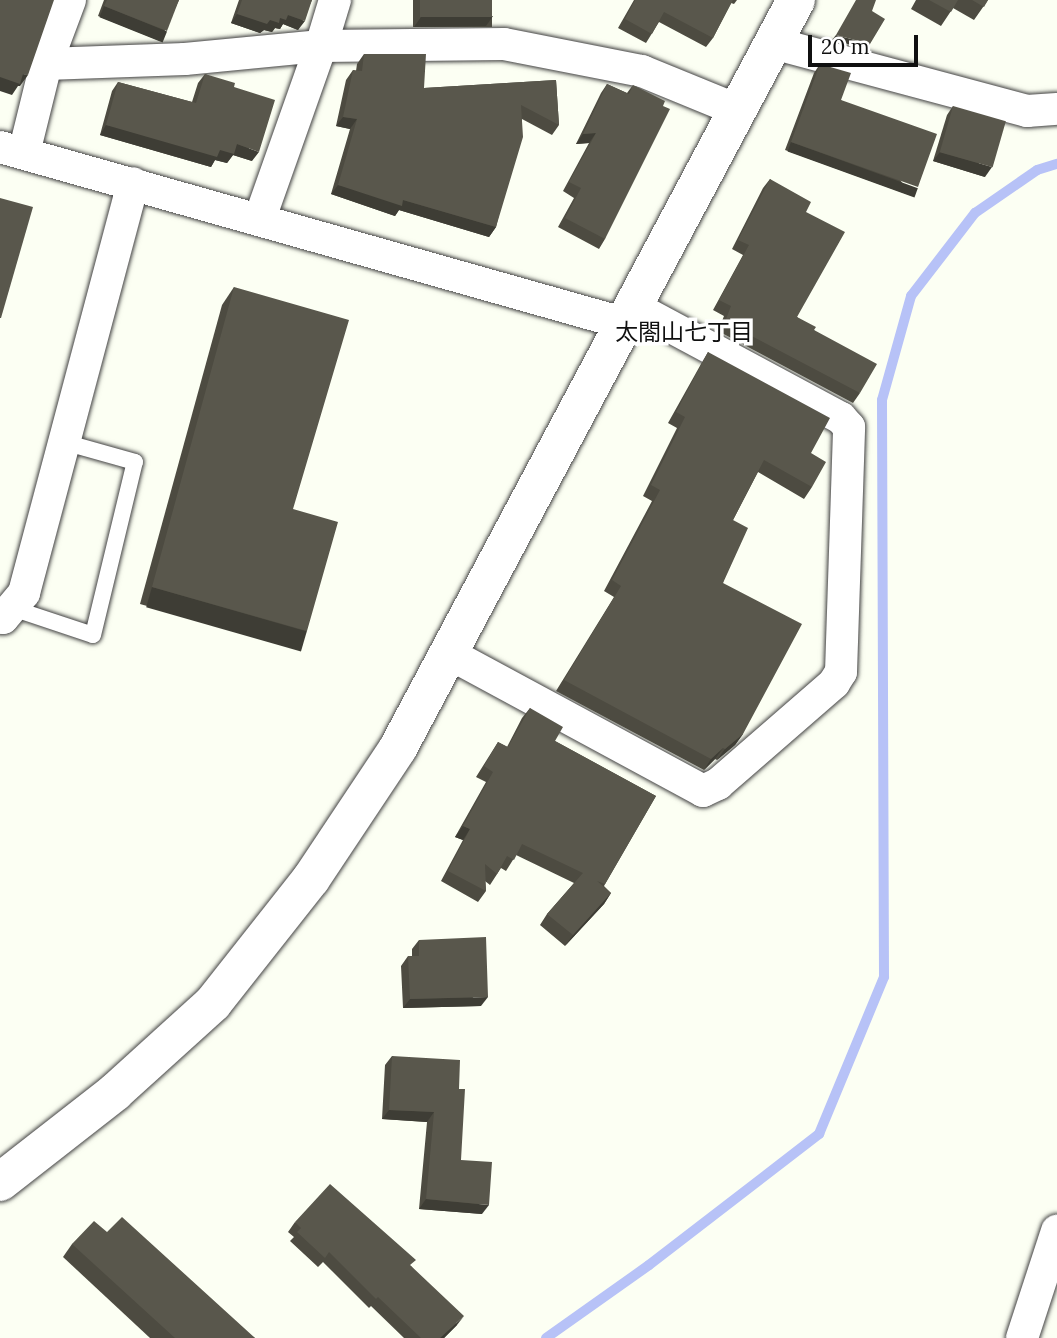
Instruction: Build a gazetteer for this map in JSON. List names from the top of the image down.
{
  "districts": ["太閤山七丁目"],
  "scale_bar": "20 m"
}
